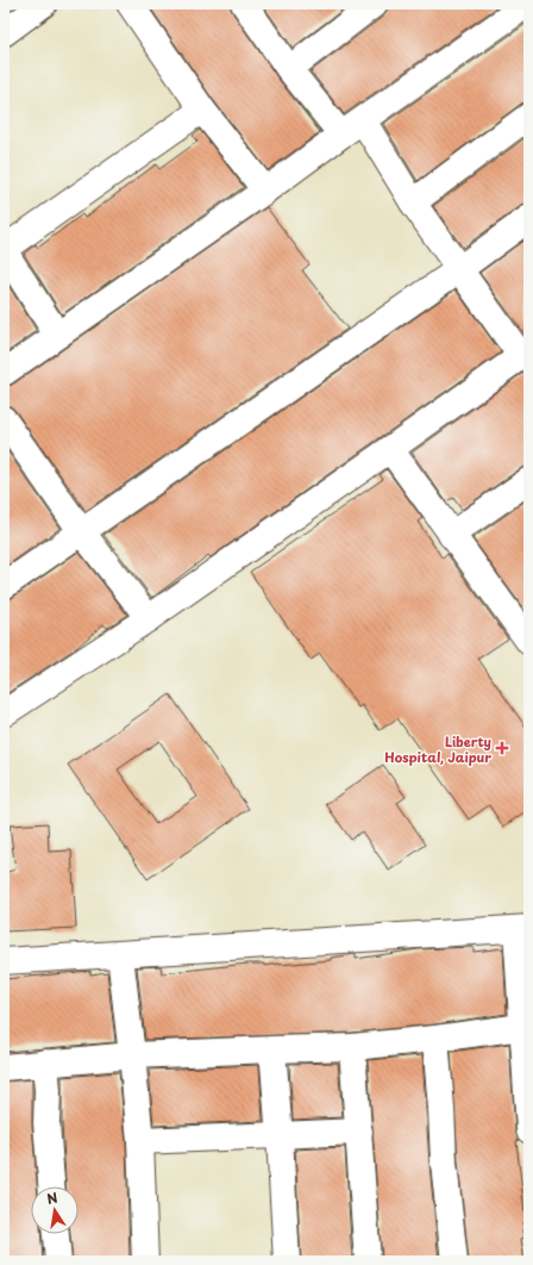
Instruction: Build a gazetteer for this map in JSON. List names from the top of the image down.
{
  "places": {
    "health": ["Liberty Hospital, Jaipur"]
  },
  "north": "top"
}
